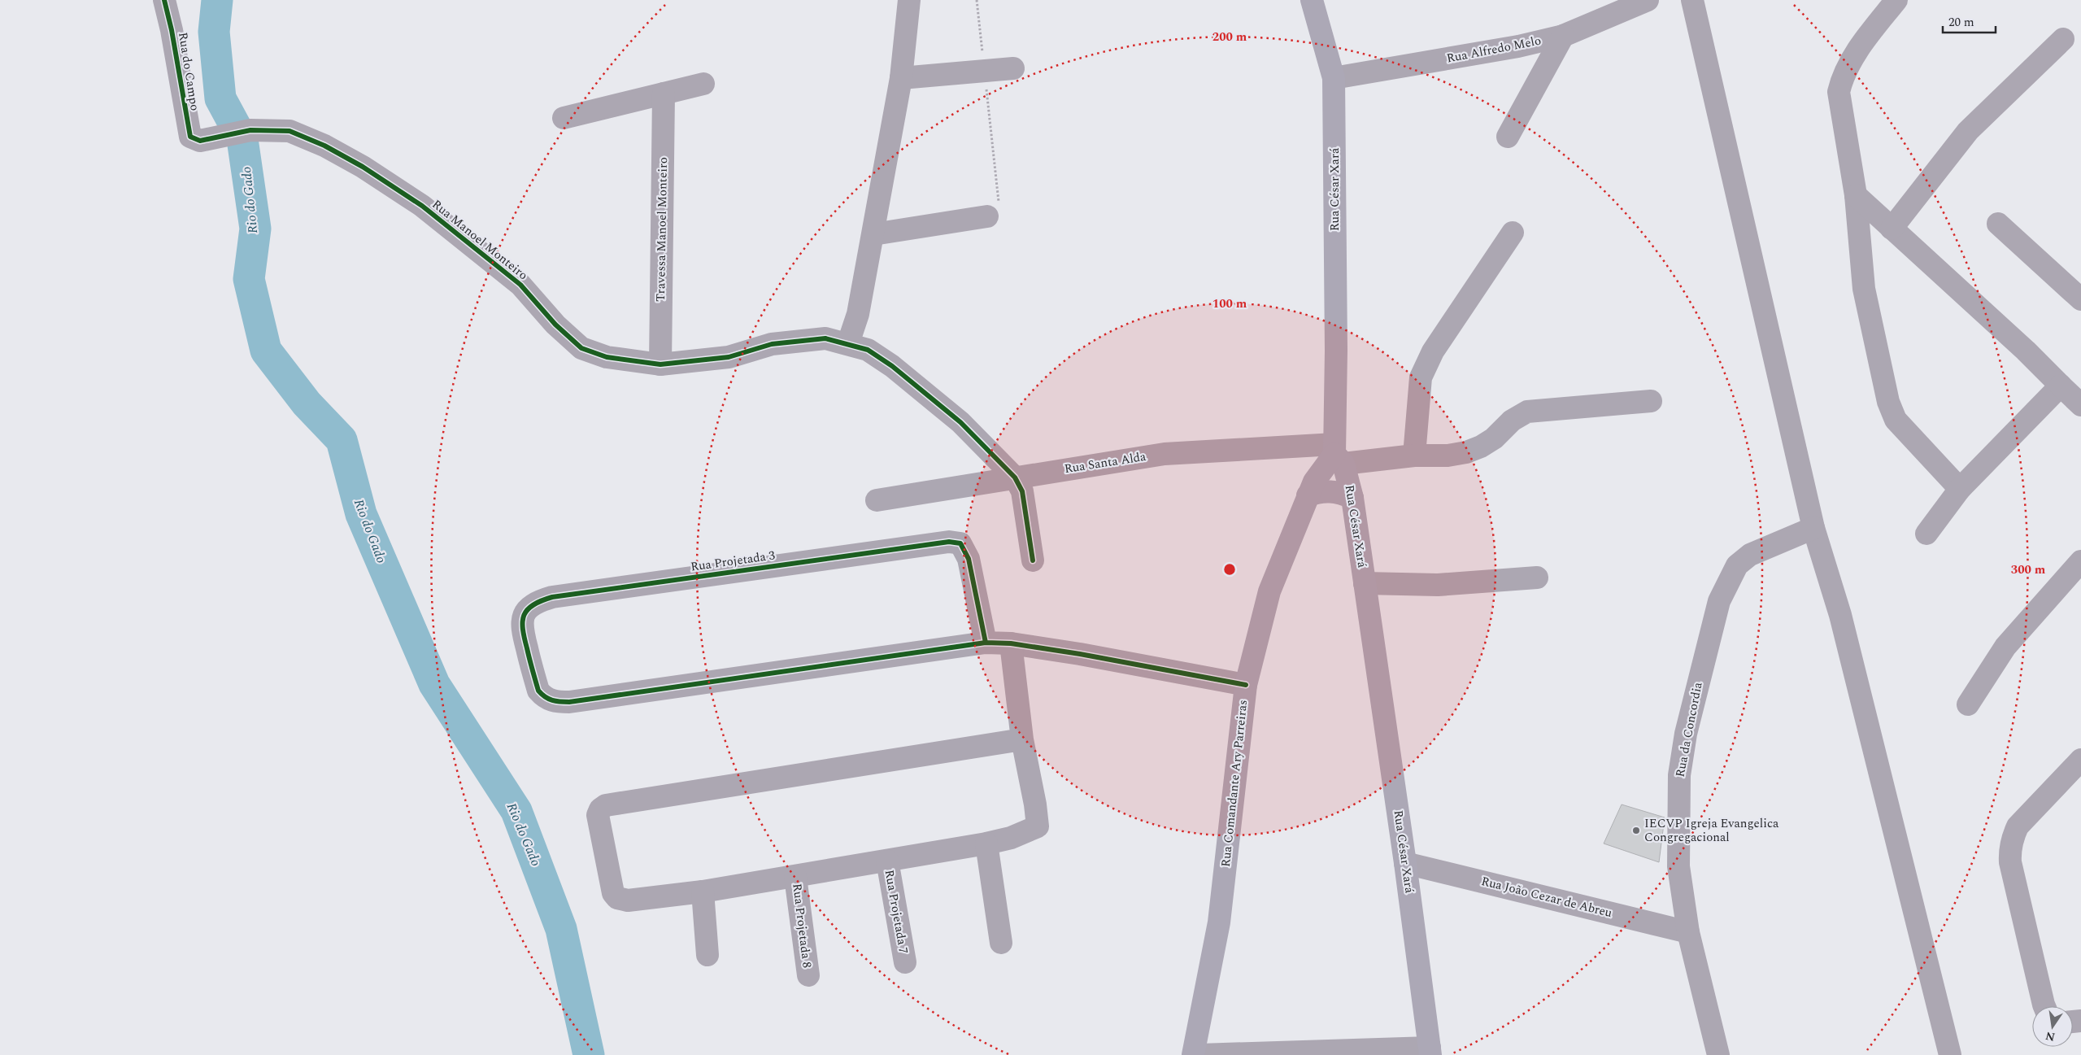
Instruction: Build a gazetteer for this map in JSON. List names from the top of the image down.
{
  "streets": {
    "main road": ["Rua César Xará", "Rua Comandante Ary Parreiras"],
    "street": [
      "Rua Alfredo Melo",
      "Rua do Campo",
      "Travessa Manoel Monteiro",
      "Rua Manoel Monteiro",
      "Rua Santa Alda",
      "Rua Projetada 3",
      "Rua da Concordia",
      "Rua João Cezar de Abreu",
      "Rua Projetada 7",
      "Rua Projetada 8"
    ]
  },
  "crossings": [
    ["Rua Alfredo Melo", "Rua César Xará"],
    ["Rua do Campo", "Rua Manoel Monteiro"],
    ["Rua César Xará", "Rua Santa Alda"],
    ["Rua César Xará", "Rua Comandante Ary Parreiras"],
    ["Rua César Xará", "Rua João Cezar de Abreu"],
    ["Travessa Manoel Monteiro", "Rua Manoel Monteiro"],
    ["Rua Manoel Monteiro", "Rua Santa Alda"],
    ["Rua Santa Alda", "Rua Comandante Ary Parreiras"],
    ["Rua da Concordia", "Rua João Cezar de Abreu"]
  ],
  "water": ["Rio do Gado"],
  "places": ["IECVP Igreja Evangelica Congregacional"],
  "scale_bar": "20 m",
  "north": "bottom",
  "rings": ["200 m", "100 m", "300 m"]
}
